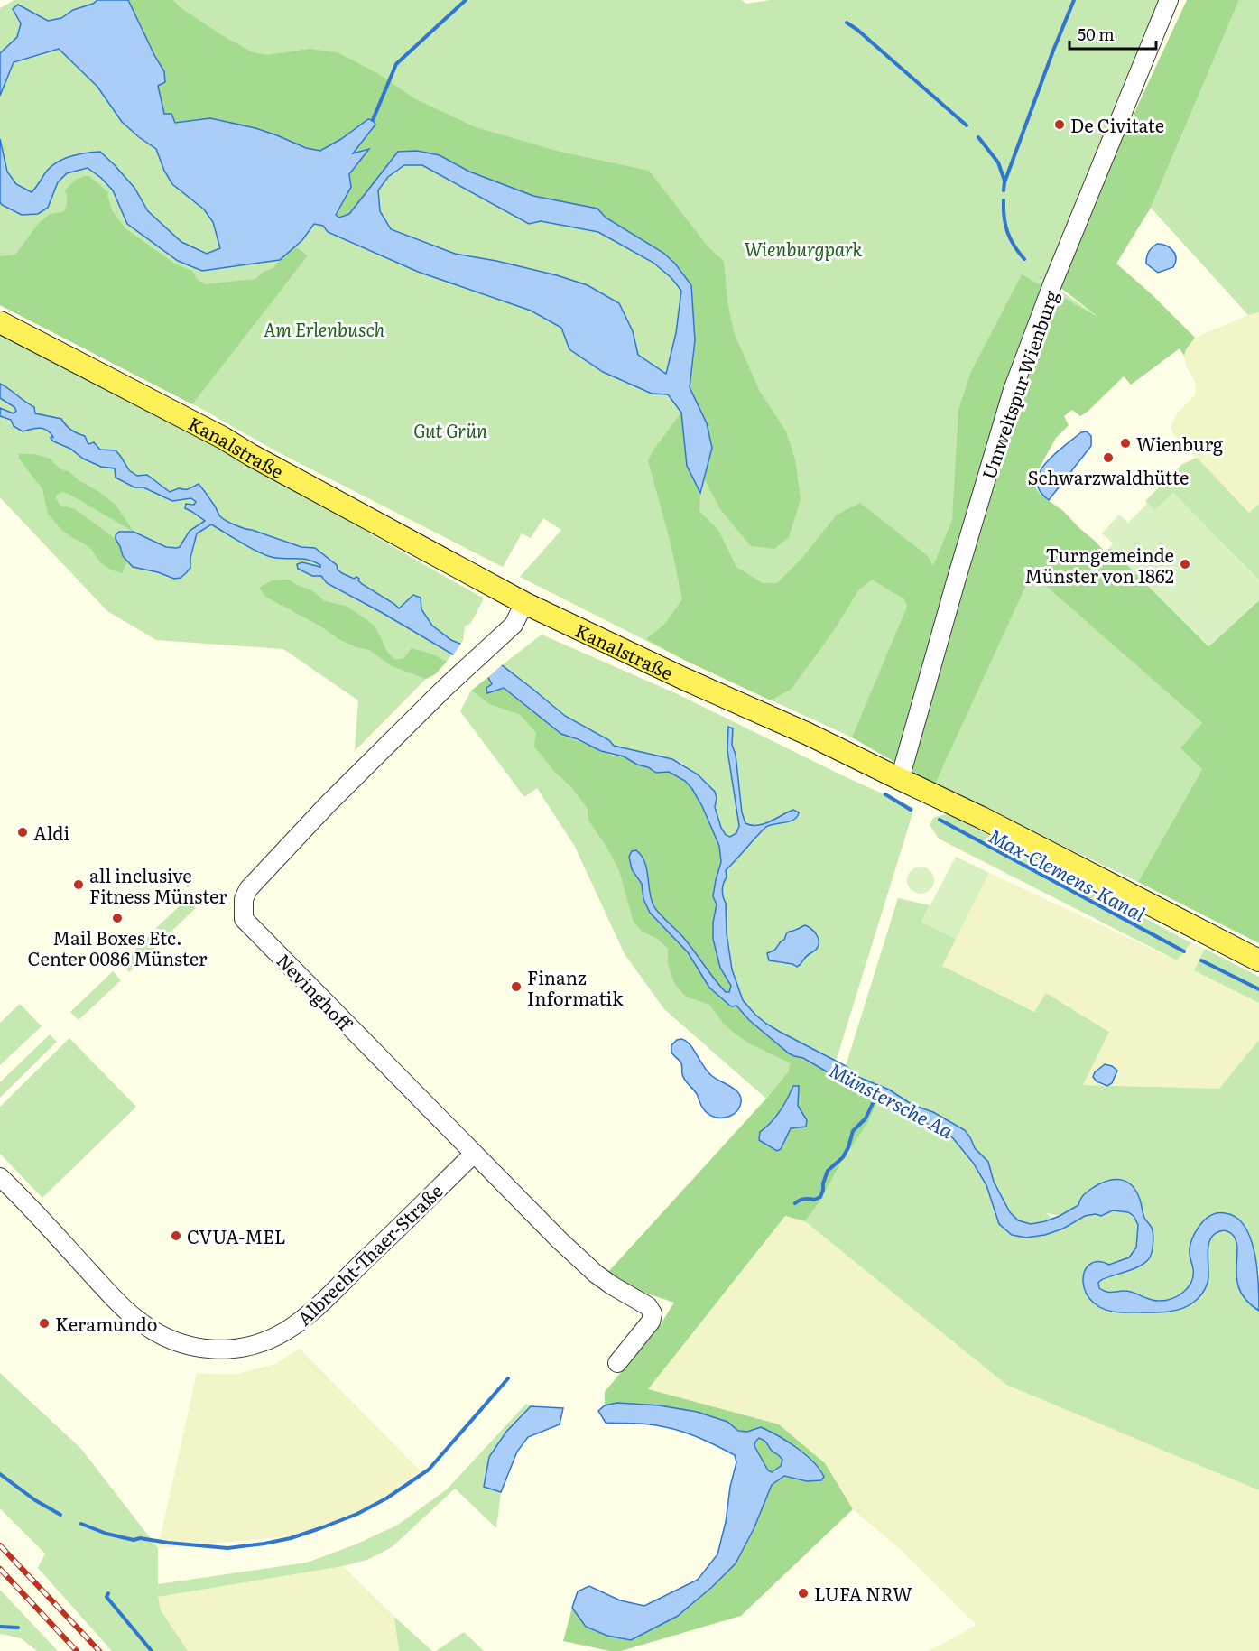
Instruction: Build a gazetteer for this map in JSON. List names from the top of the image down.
{
  "streets": {
    "main road": ["Kanalstraße"],
    "street": ["Umweltspur Wienburg", "Nevinghoff", "Albrecht-Thaer-Straße"]
  },
  "crossings": [
    ["Umweltspur Wienburg", "Kanalstraße"],
    ["Kanalstraße", "Nevinghoff"],
    ["Nevinghoff", "Albrecht-Thaer-Straße"]
  ],
  "water": ["Max-Clemens-Kanal", "Münstersche Aa"],
  "parks": ["Wienburgpark", "Am Erlenbusch", "Gut Grün"],
  "places": [
    "De Civitate",
    "Wienburg",
    "Schwarzwaldhütte",
    "Turngemeinde Münster von 1862",
    "Aldi",
    "all inclusive Fitness Münster",
    "Mail Boxes Etc. Center 0086 Münster",
    "Finanz Informatik",
    "CVUA-MEL",
    "Keramundo",
    "LUFA NRW"
  ],
  "scale_bar": "50 m"
}
